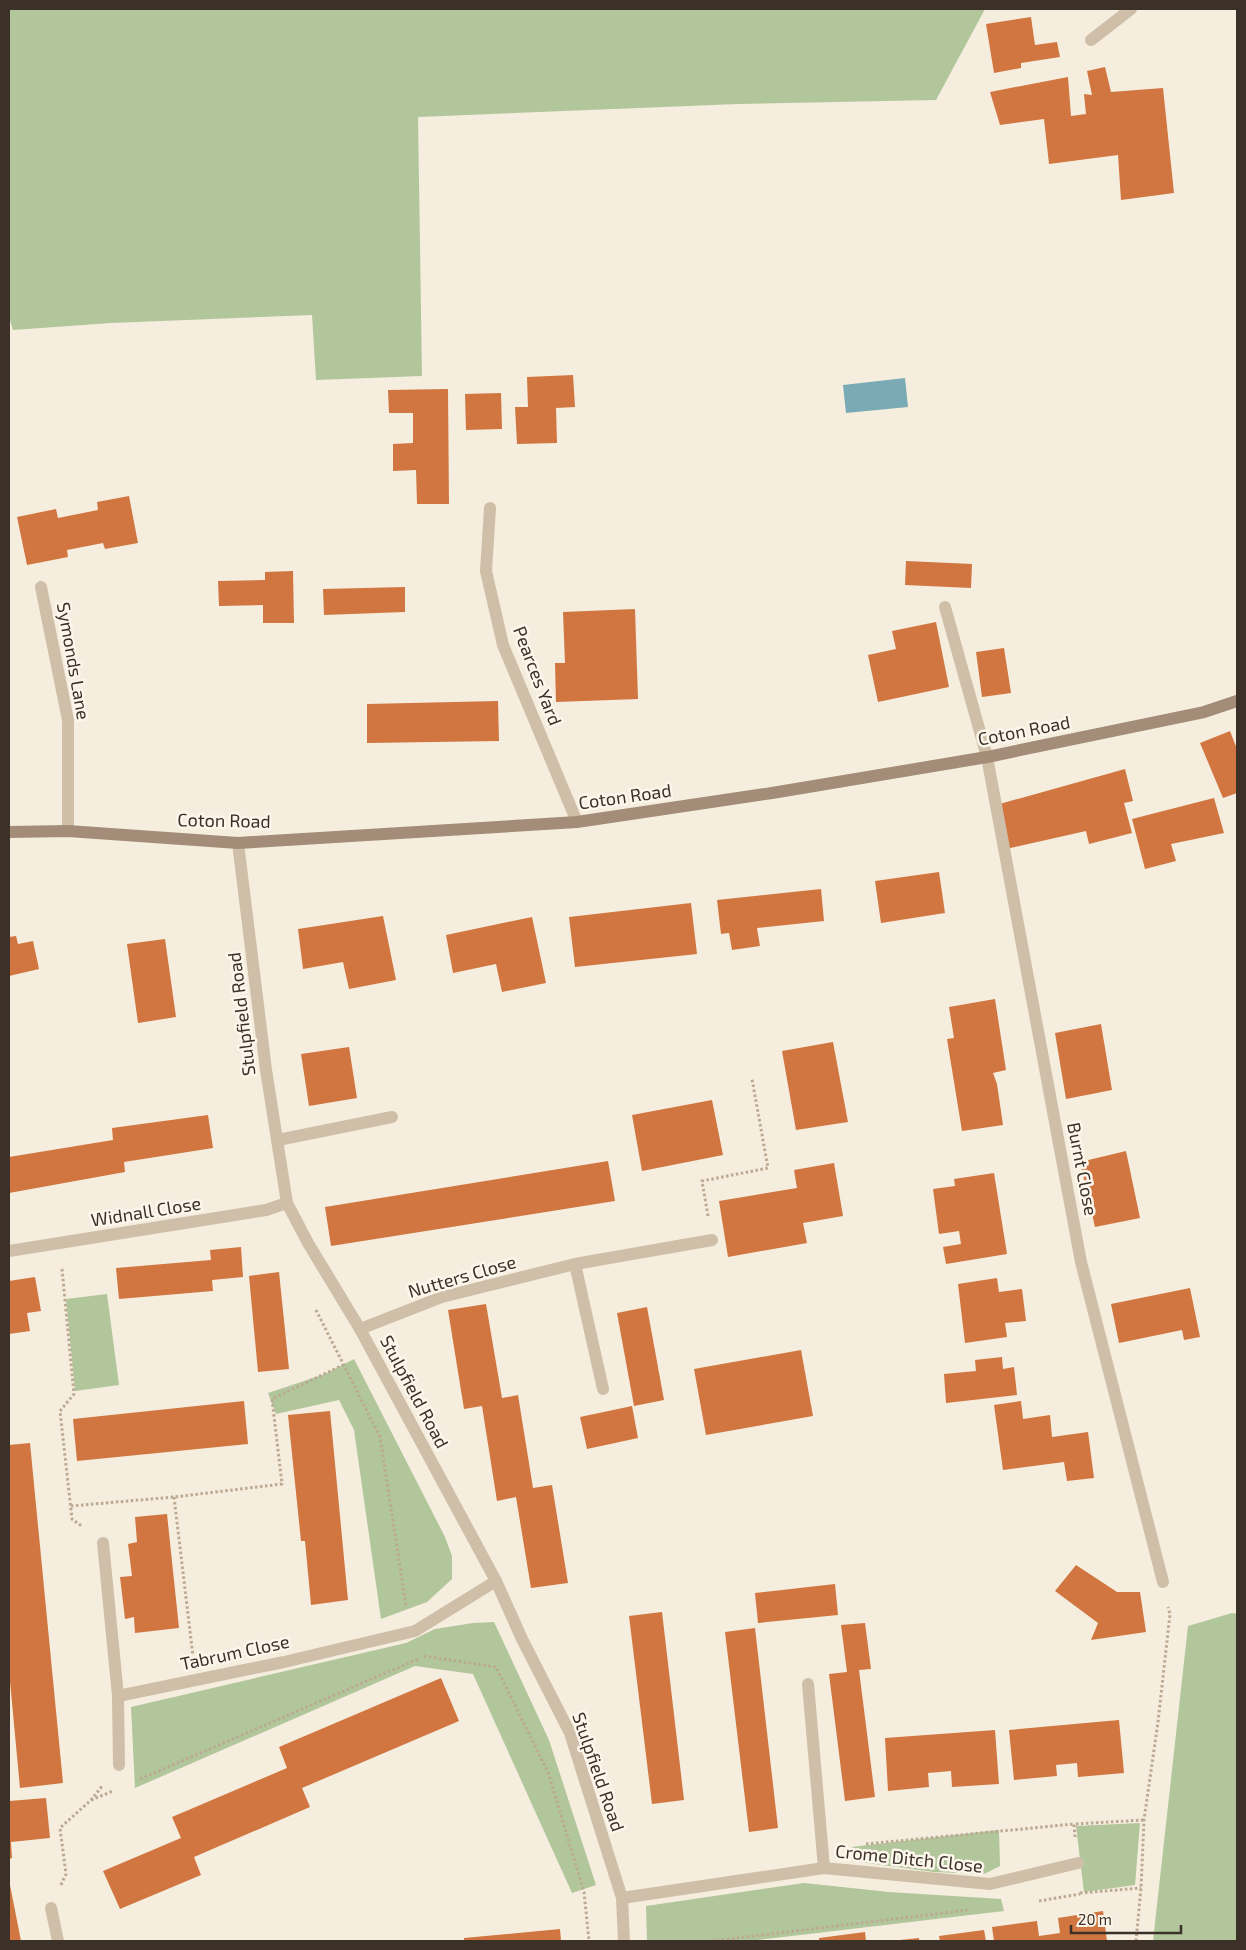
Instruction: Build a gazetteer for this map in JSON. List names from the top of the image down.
{
  "streets": {
    "street": [
      "Symonds Lane",
      "Pearces Yard",
      "Coton Road",
      "Stulpfield Road",
      "Burnt Close",
      "Widnall Close",
      "Nutters Close",
      "Tabrum Close",
      "Crome Ditch Close"
    ]
  },
  "crossings": [
    ["Symonds Lane", "Coton Road"],
    ["Pearces Yard", "Coton Road"],
    ["Coton Road", "Stulpfield Road"],
    ["Coton Road", "Burnt Close"],
    ["Stulpfield Road", "Widnall Close"],
    ["Stulpfield Road", "Nutters Close"],
    ["Stulpfield Road", "Tabrum Close"],
    ["Stulpfield Road", "Crome Ditch Close"]
  ],
  "scale_bar": "20 m"
}
